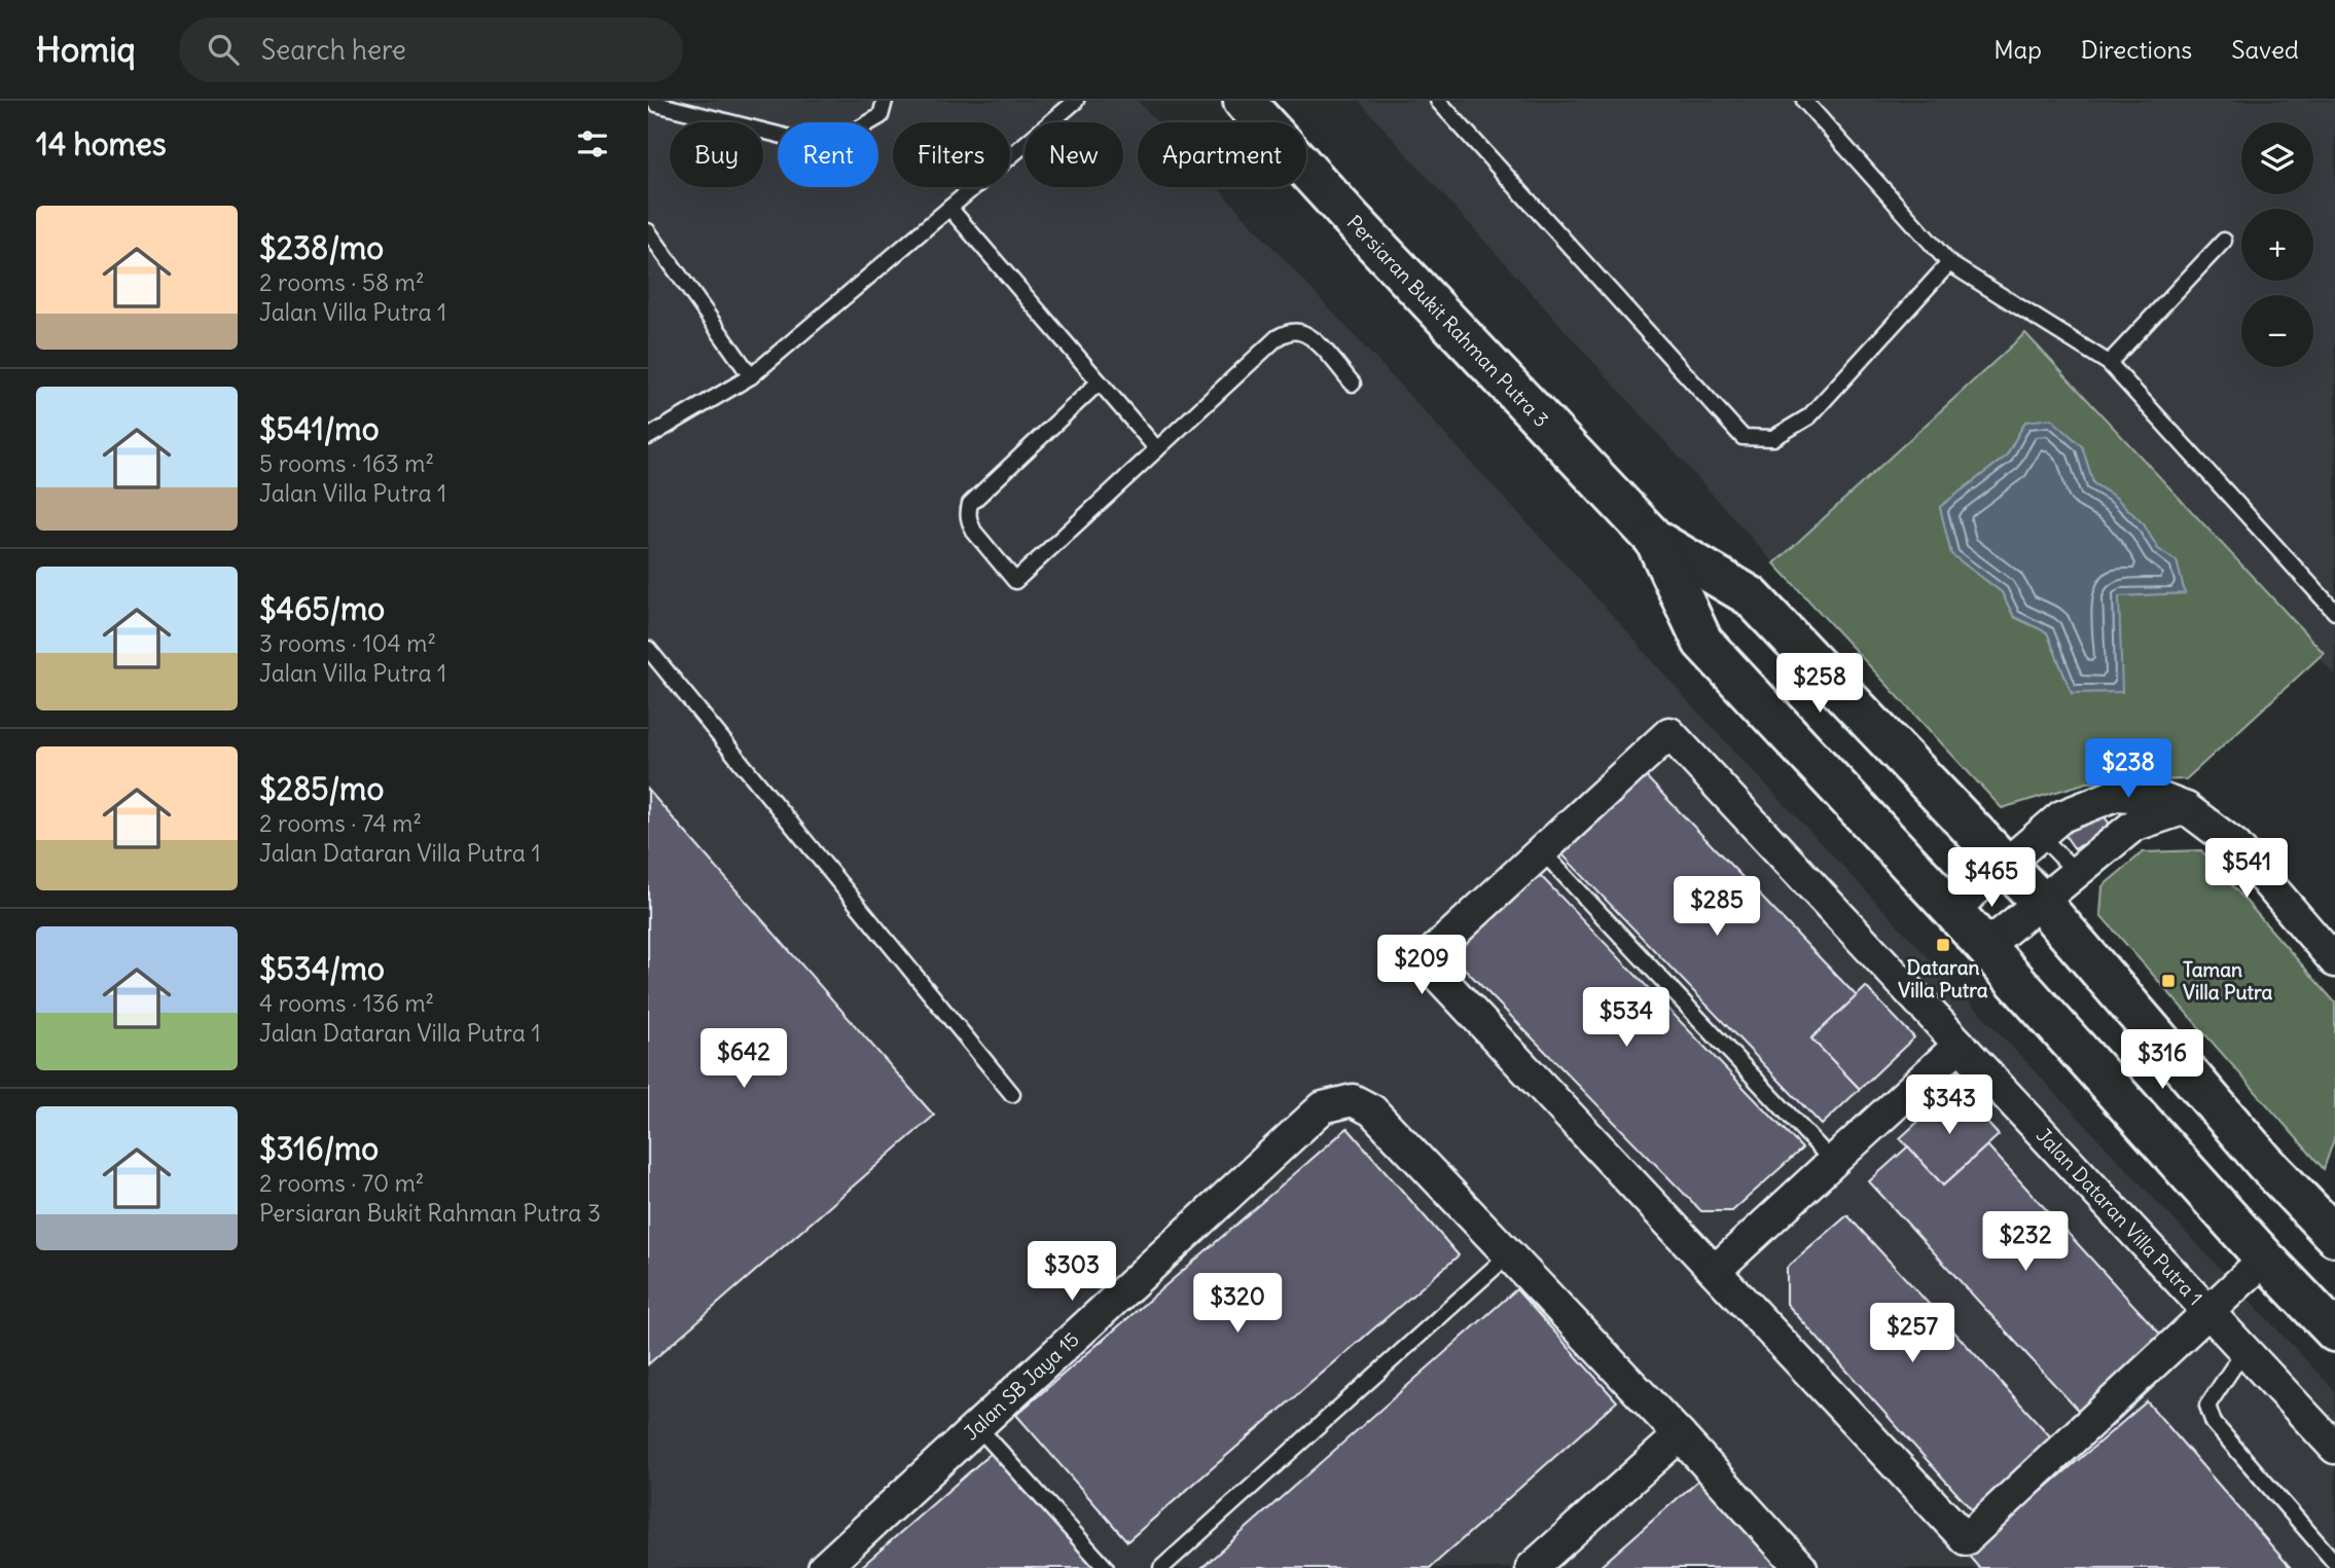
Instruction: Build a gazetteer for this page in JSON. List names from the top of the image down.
{
  "streets": {
    "main road": ["Persiaran Bukit Rahman Putra 3"],
    "street": ["Jalan Dataran Villa Putra 1", "Jalan SB Jaya 15"]
  },
  "places": {
    "transit": ["Dataran Villa Putra", "Taman Villa Putra"]
  },
  "page": {
    "header": "Homiq",
    "search": "Search here",
    "nav": ["Map", "Directions", "Saved"],
    "heading": "14 homes",
    "map_buttons": ["+", "−"],
    "chip": [
      "Buy",
      "Rent",
      "Filters",
      "New",
      "Apartment"
    ],
    "list": [
      {
        "name": "$238/mo",
        "note": "2 rooms · 58 m² · Jalan Villa Putra 1"
      },
      {
        "name": "$541/mo",
        "note": "5 rooms · 163 m² · Jalan Villa Putra 1"
      },
      {
        "name": "$465/mo",
        "note": "3 rooms · 104 m² · Jalan Villa Putra 1"
      },
      {
        "name": "$285/mo",
        "note": "2 rooms · 74 m² · Jalan Dataran Villa Putra 1"
      },
      {
        "name": "$534/mo",
        "note": "4 rooms · 136 m² · Jalan Dataran Villa Putra 1"
      },
      {
        "name": "$316/mo",
        "note": "2 rooms · 70 m² · Persiaran Bukit Rahman Putra 3"
      }
    ],
    "price": [
      "$258",
      "$238",
      "$541",
      "$465",
      "$285",
      "$209",
      "$534",
      "$642",
      "$316",
      "$343",
      "$232",
      "$303",
      "$320",
      "$257"
    ]
  }
}
